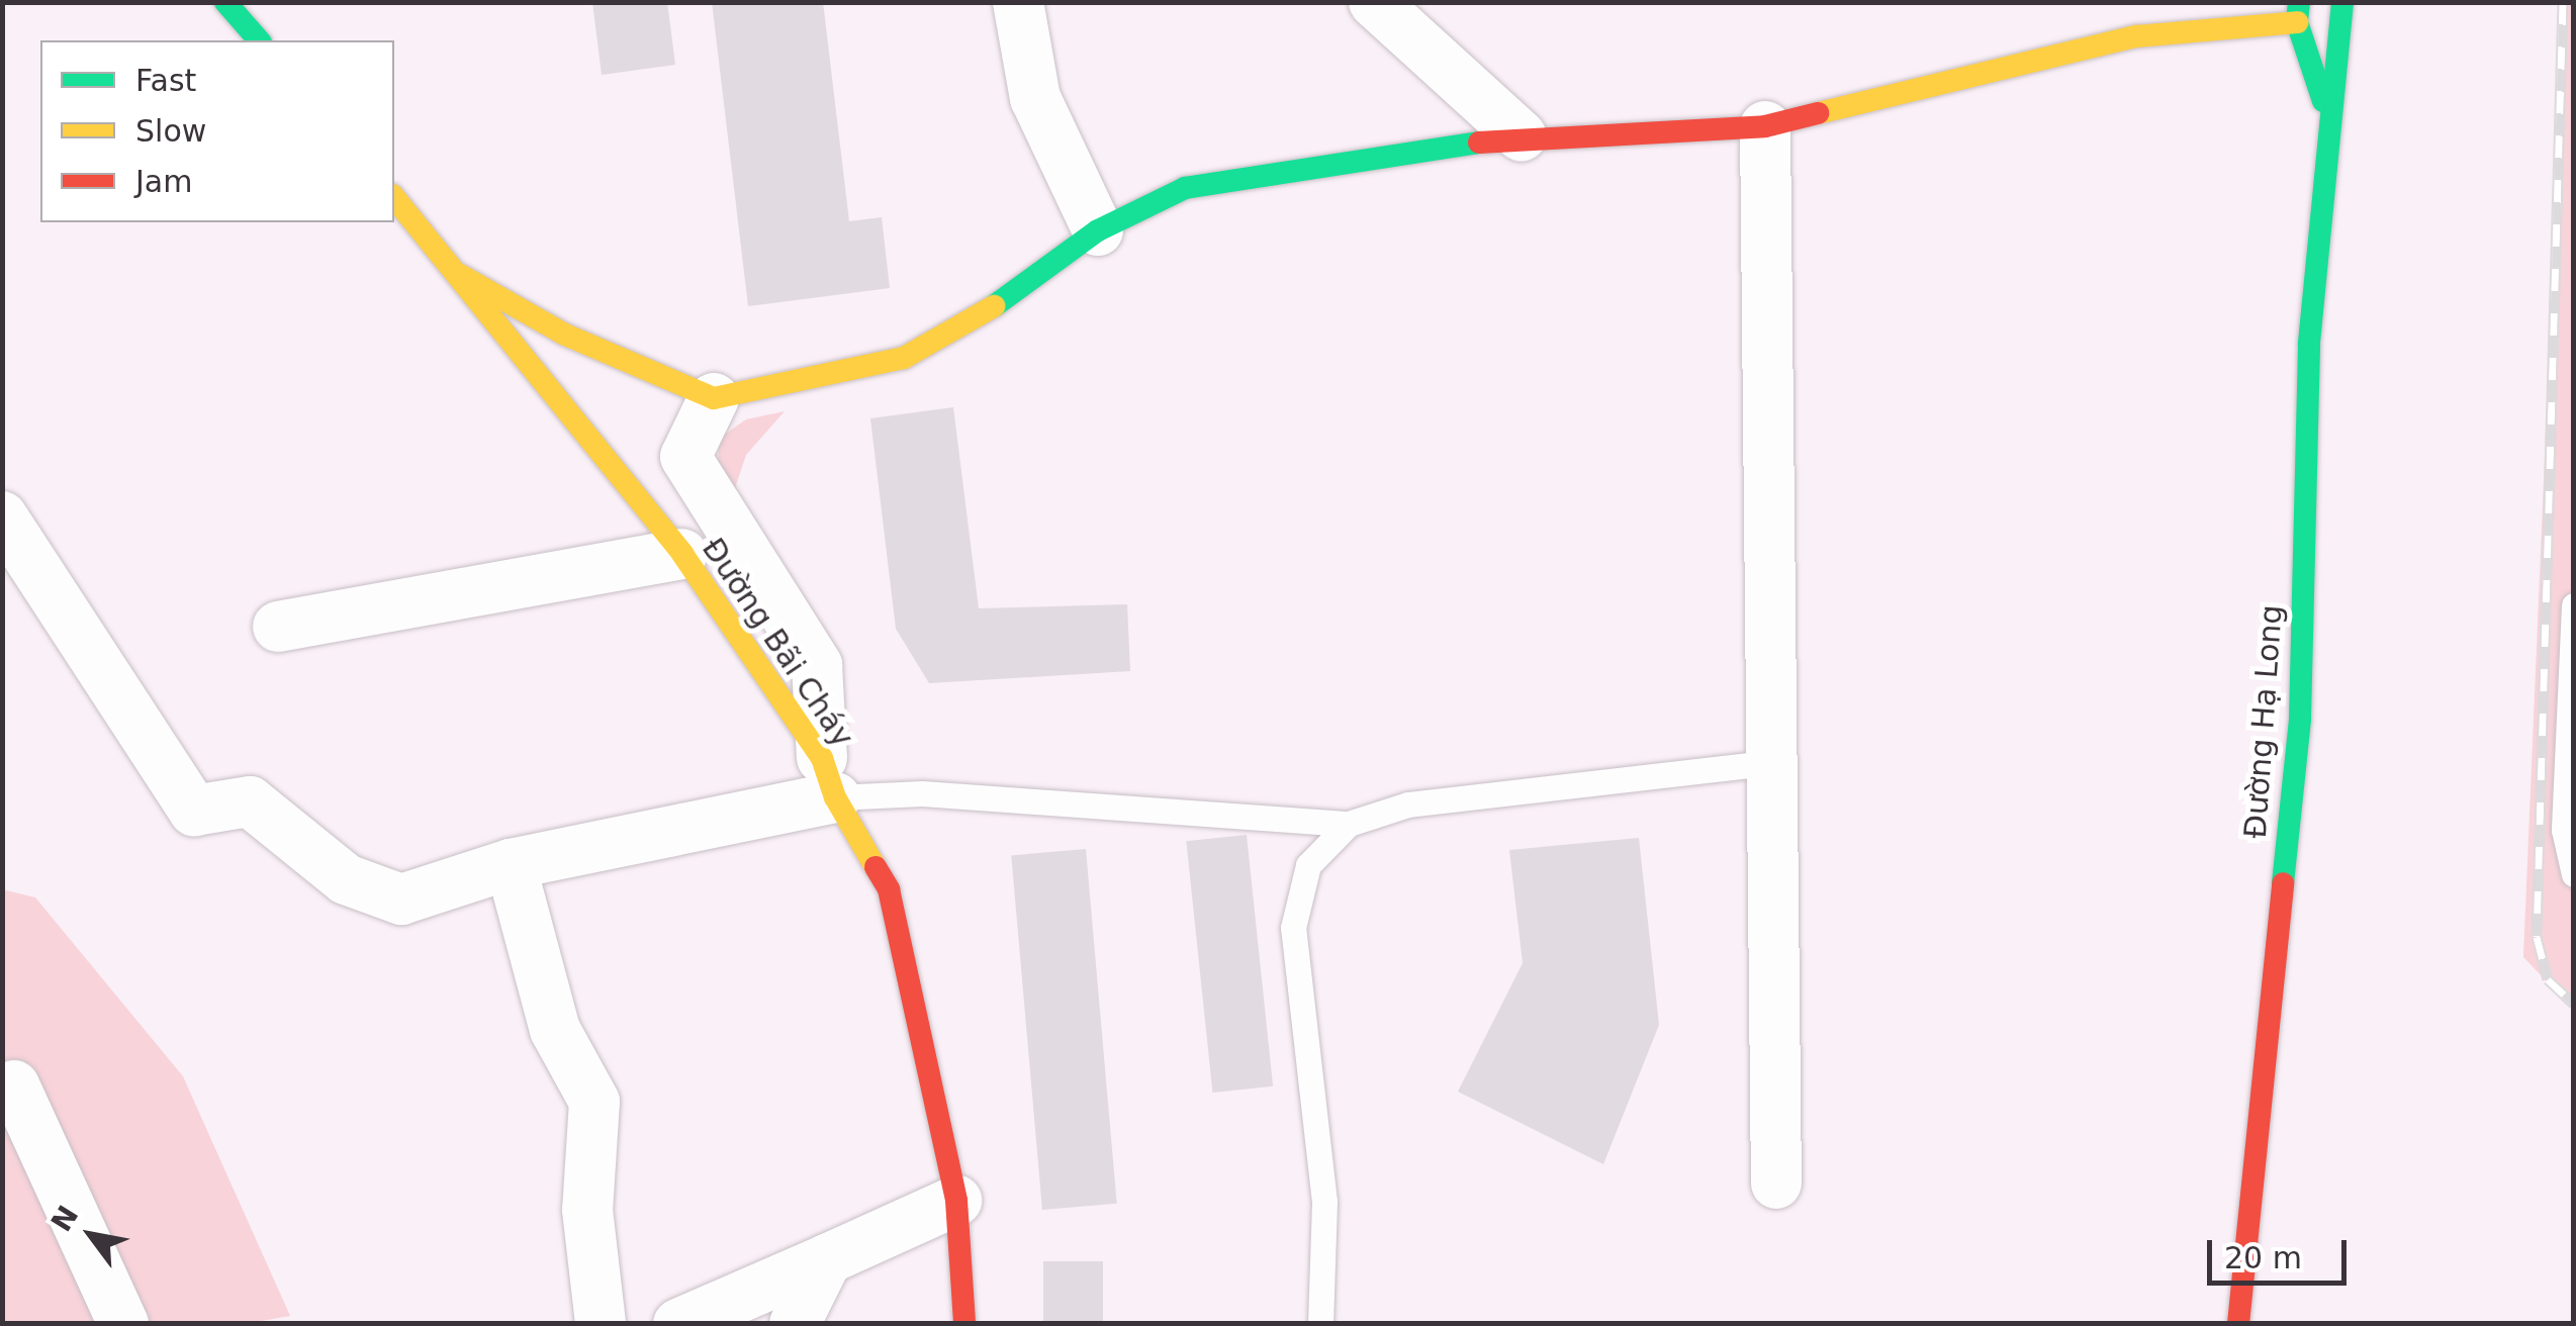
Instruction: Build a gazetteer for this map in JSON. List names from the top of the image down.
{
  "streets": {
    "main road": ["Đường Bãi Cháy", "Đường Hạ Long"]
  },
  "legend": ["Fast", "Slow", "Jam"],
  "scale_bar": "20 m",
  "north": "top left"
}
